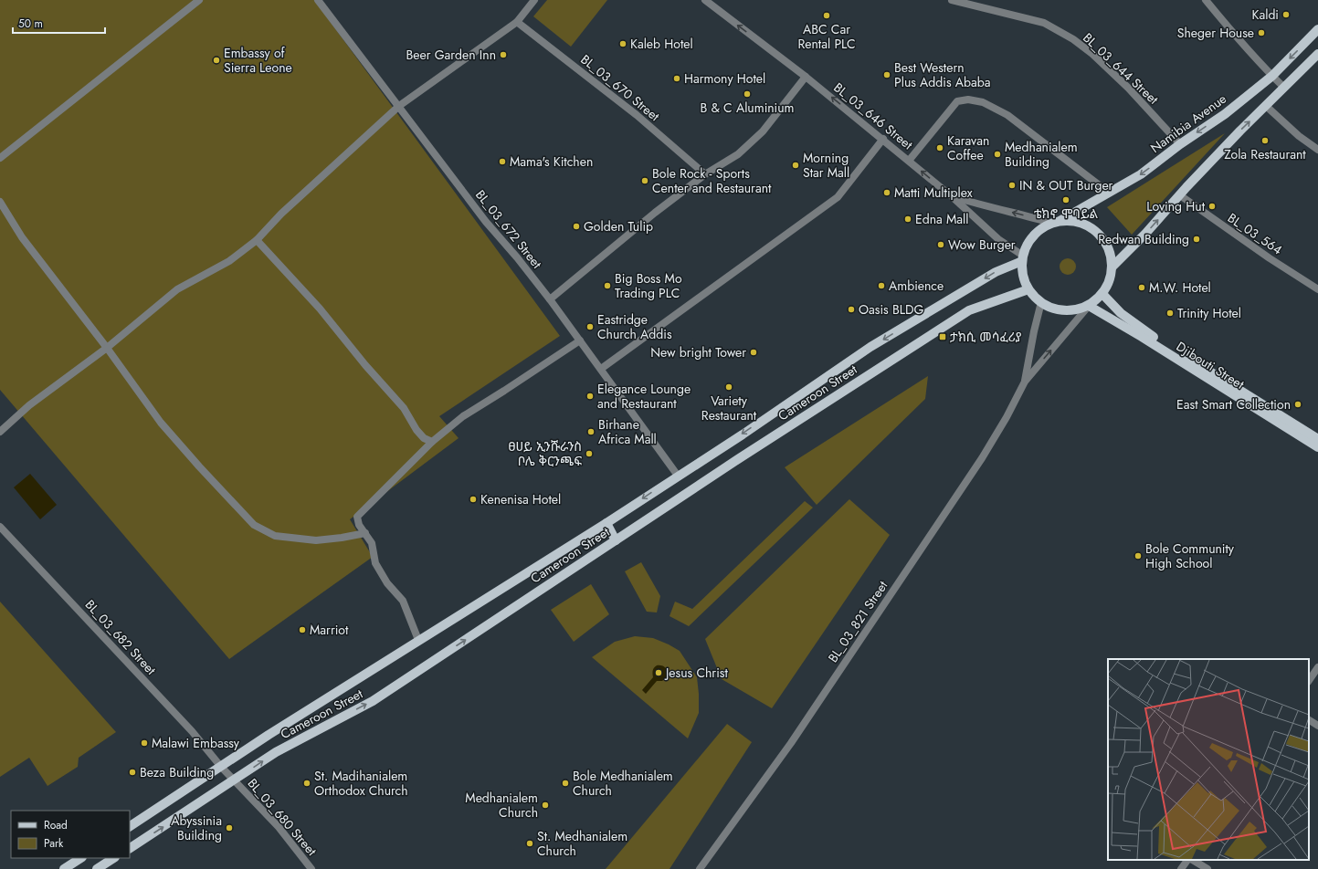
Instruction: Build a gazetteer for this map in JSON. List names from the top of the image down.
{
  "streets": {
    "main road": ["Namibia Avenue", "Djibouti Street", "Cameroon Street"],
    "street": [
      "BL_03_644 Street",
      "BL_03_670 Street",
      "BL_03_646 Street",
      "BL_03_672 Street",
      "BL_03_564",
      "BL_03_821 Street",
      "BL_03_682 Street",
      "BL_03_680 Street"
    ]
  },
  "crossings": [
    ["BL_03_644 Street", "Namibia Avenue"],
    ["BL_03_646 Street", "Namibia Avenue"],
    ["BL_03_646 Street", "Djibouti Street"],
    ["BL_03_646 Street", "Cameroon Street"],
    ["Namibia Avenue", "Djibouti Street"],
    ["Namibia Avenue", "Cameroon Street"],
    ["BL_03_672 Street", "Cameroon Street"],
    ["Djibouti Street", "Cameroon Street"],
    ["Cameroon Street", "BL_03_682 Street"],
    ["Cameroon Street", "BL_03_680 Street"],
    ["BL_03_682 Street", "BL_03_680 Street"]
  ],
  "one_way": ["BL_03_646 Street"],
  "places": {
    "other": [
      "Kaldi",
      "ABC Car Rental PLC",
      "Sheger House",
      "Kaleb Hotel",
      "Beer Garden Inn",
      "Embassy of Sierra Leone",
      "Best Western Plus Addis Ababa",
      "Harmony Hotel",
      "B & C Aluminium",
      "Zola Restaurant",
      "Karavan Coffee",
      "Medhanialem Building",
      "Mama's Kitchen",
      "Morning Star Mall",
      "Bole Rock - Sports Center and Restaurant",
      "IN & OUT Burger",
      "Matti Multiplex",
      "ቴክኖ ሞባይል",
      "Loving Hut",
      "Edna Mall",
      "Golden Tulip",
      "Redwan Building",
      "Wow Burger",
      "Big Boss Mo Trading PLC",
      "Ambience",
      "M.W. Hotel",
      "Oasis BLDG",
      "Trinity Hotel",
      "Eastridge Church Addis",
      "New bright Tower",
      "Variety Restaurant",
      "Elegance Lounge and Restaurant",
      "East Smart Collection",
      "Birhane Africa Mall",
      "ፀሀይ ኢንሹራንስ ቦሌ ቅርንጫፍ",
      "Kenenisa Hotel",
      "Bole Community High School",
      "Marriot",
      "Jesus Christ",
      "Malawi Embassy",
      "Beza Building",
      "St. Madihanialem Orthodox Church",
      "Bole Medhanialem Church",
      "Medhanialem Church",
      "Abyssinia Building",
      "St. Medhanialem Church"
    ],
    "transit": ["ታክሲ መሳፈሪያ"]
  },
  "legend": ["Road", "Park"],
  "scale_bar": "50 m"
}
